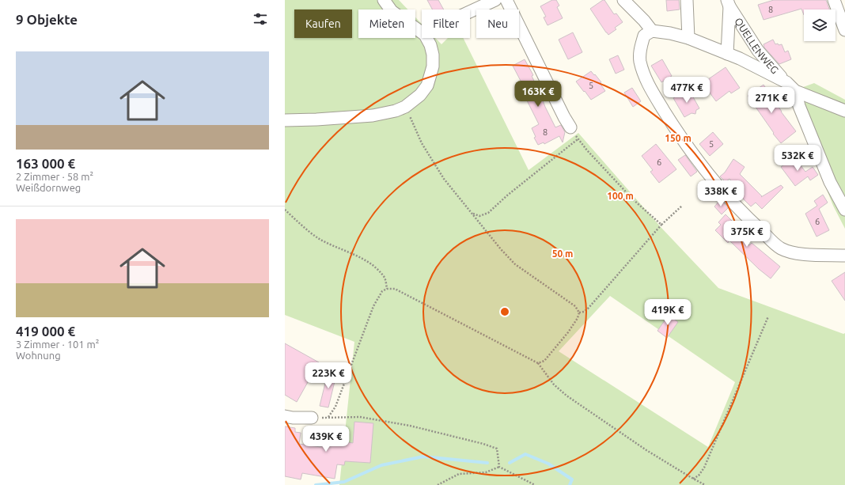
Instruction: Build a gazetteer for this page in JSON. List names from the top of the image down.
{
  "streets": {
    "street": ["QUELLENWEG"]
  },
  "house_numbers": [
    "8",
    "5",
    "8",
    "5",
    "6",
    "6"
  ],
  "page": {
    "heading": "9 Objekte",
    "chip": [
      "Kaufen",
      "Mieten",
      "Filter",
      "Neu"
    ],
    "list": [
      {
        "name": "163 000 €",
        "note": "2 Zimmer · 58 m² · Weißdornweg"
      },
      {
        "name": "419 000 €",
        "note": "3 Zimmer · 101 m² · Wohnung"
      }
    ],
    "price": [
      "477K €",
      "163K €",
      "271K €",
      "532K €",
      "338K €",
      "375K €",
      "419K €",
      "223K €",
      "439K €"
    ]
  },
  "rings": ["150 m", "100 m", "50 m"]
}
